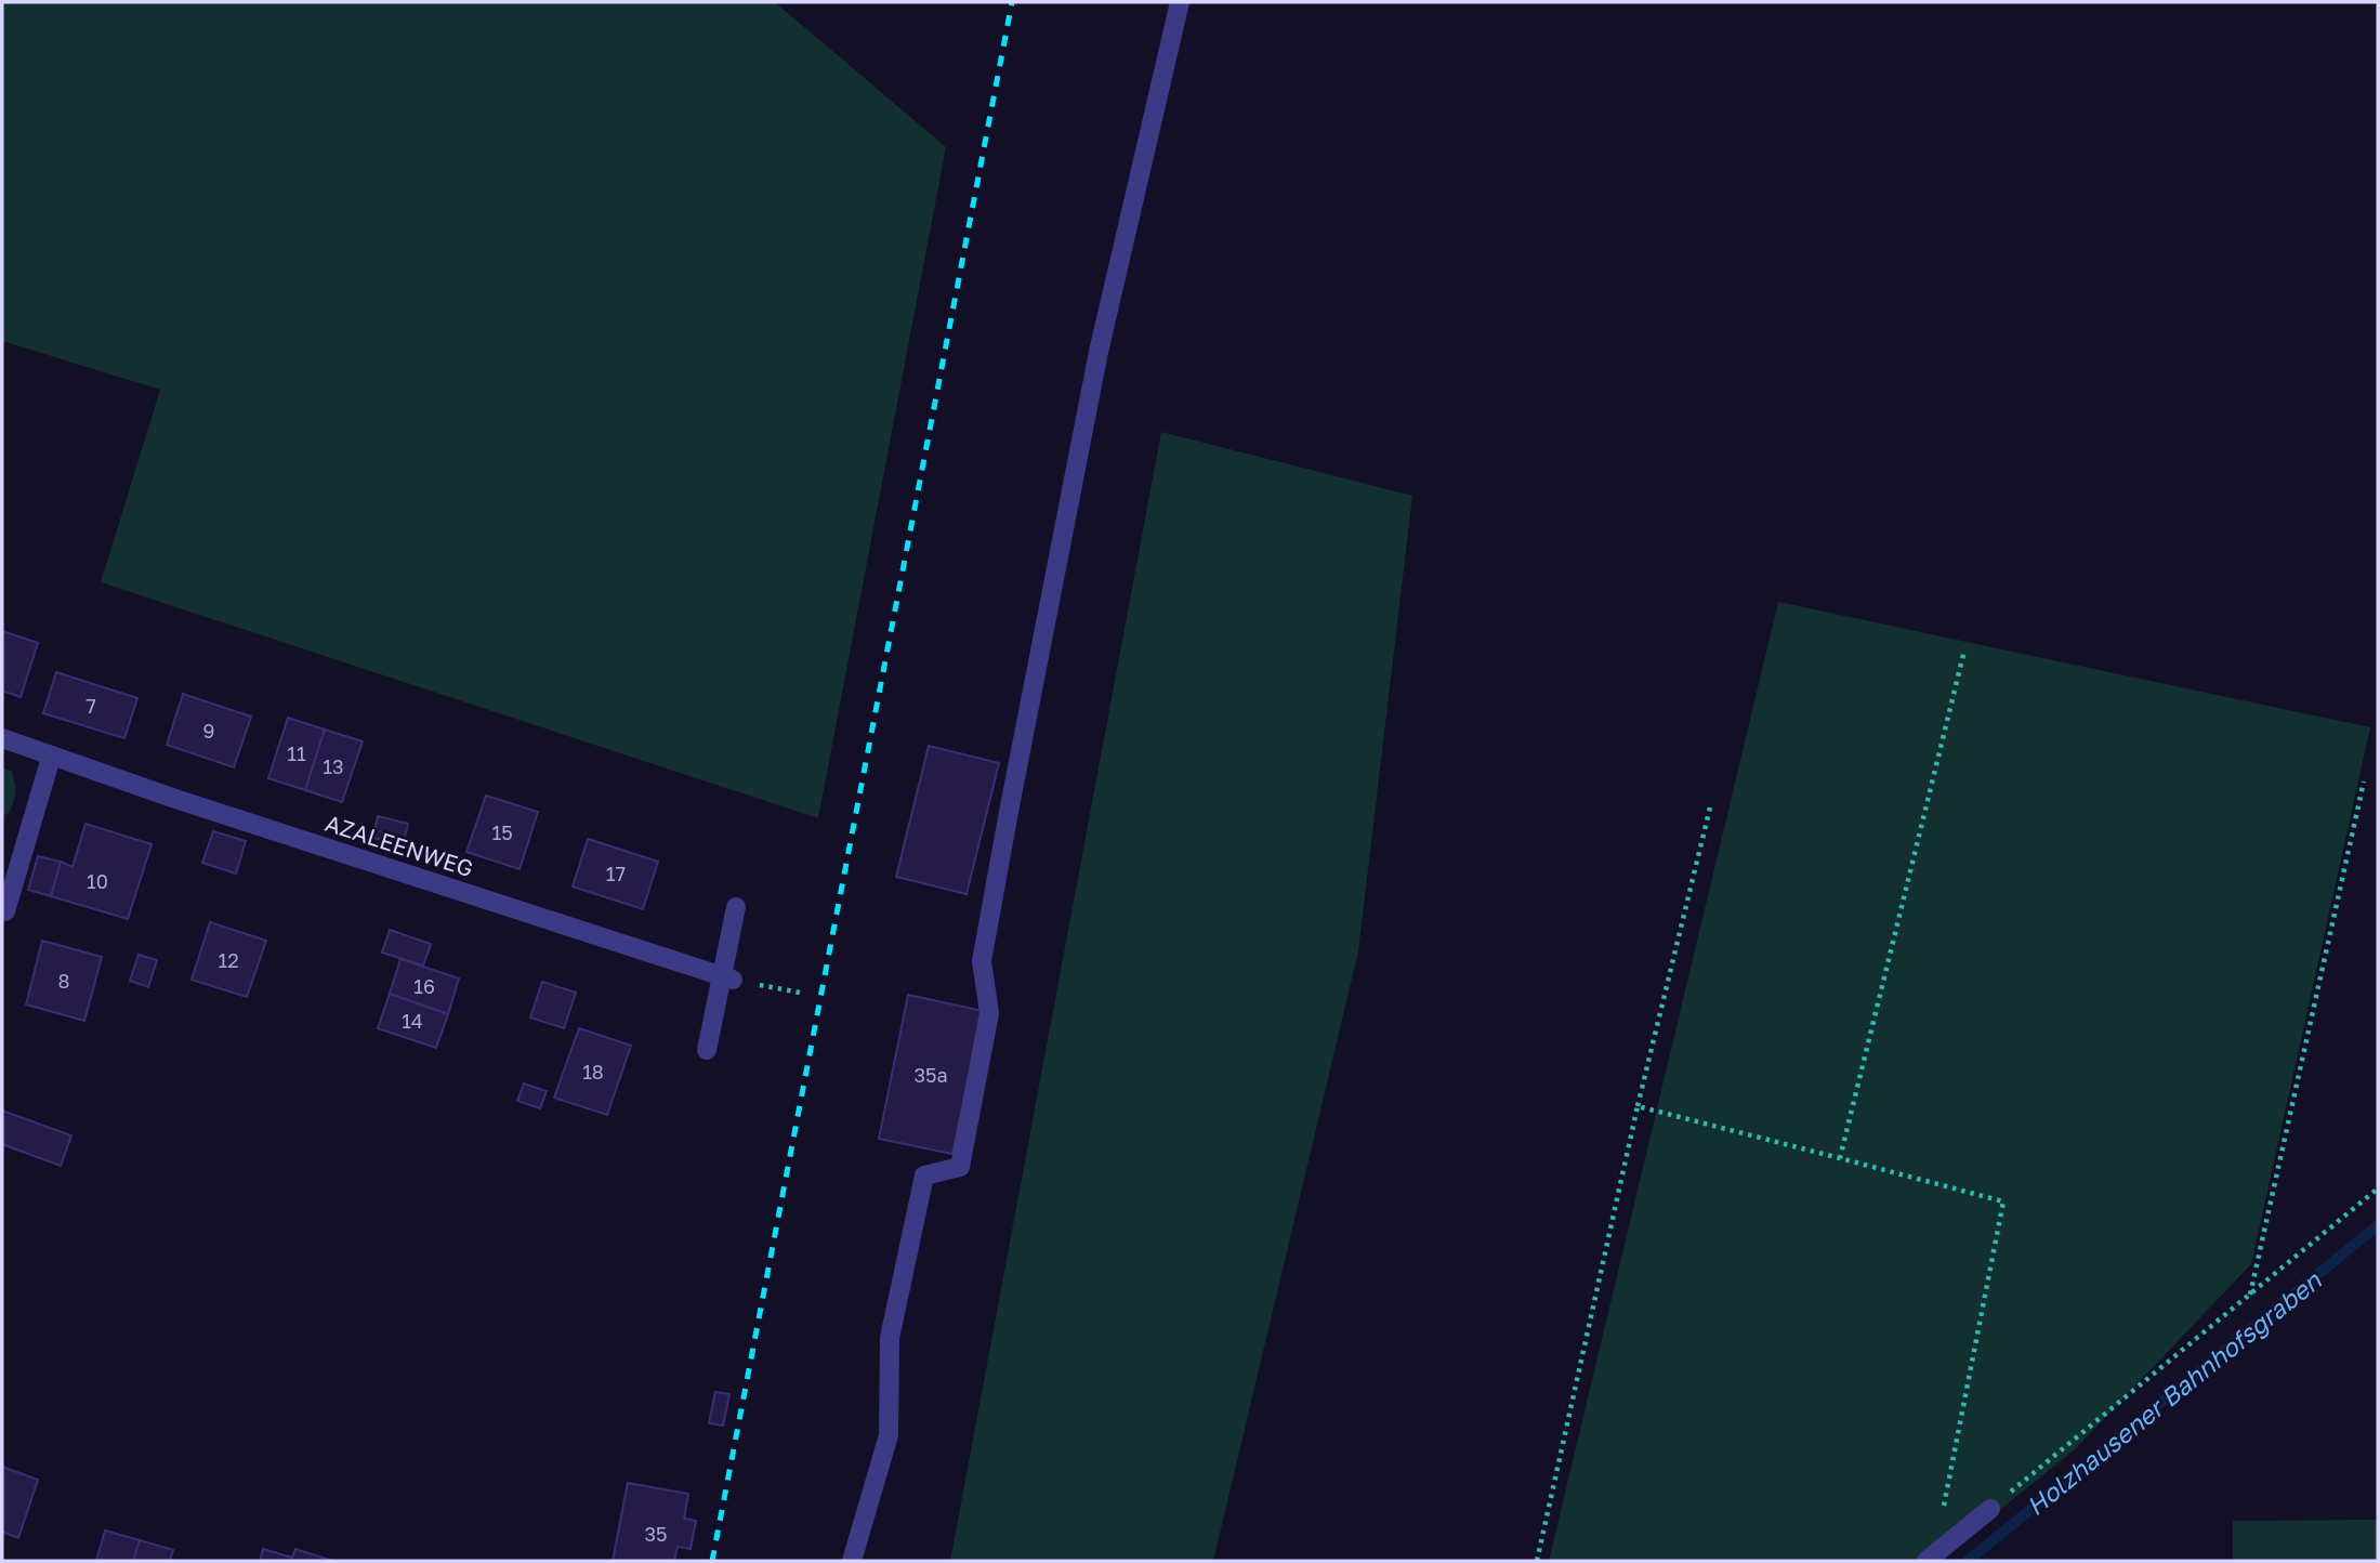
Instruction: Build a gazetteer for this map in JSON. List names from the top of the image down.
{
  "streets": {
    "street": ["AZALEENWEG"]
  },
  "water": ["Holzhausener Bahnhofsgraben"],
  "house_numbers": [
    "7",
    "9",
    "11",
    "13",
    "15",
    "17",
    "10",
    "12",
    "8",
    "16",
    "14",
    "18",
    "35a",
    "35"
  ]
}
